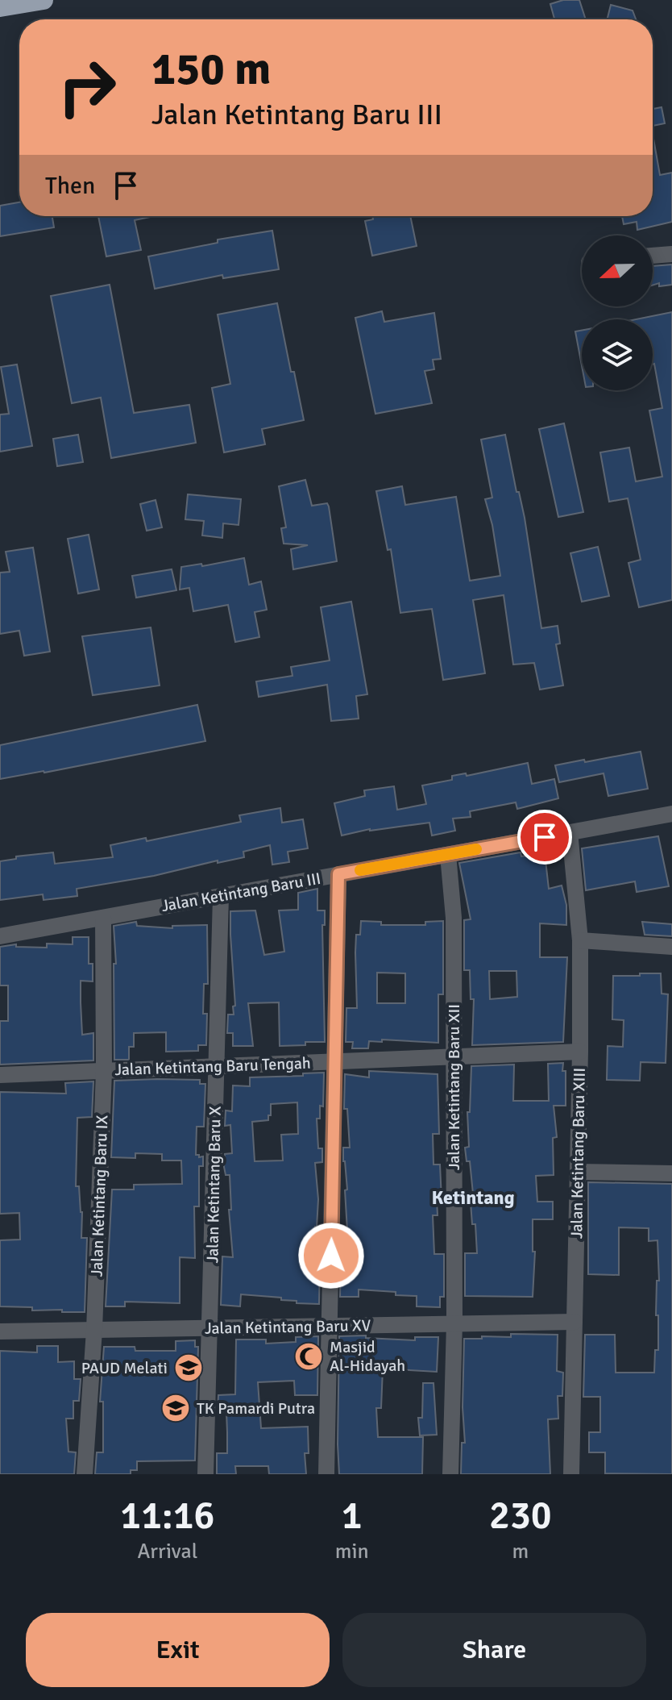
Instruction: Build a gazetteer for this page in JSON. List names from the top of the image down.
{
  "streets": {
    "street": [
      "Jalan Ketintang Baru III",
      "Jalan Ketintang Baru Tengah",
      "Jalan Ketintang Baru XII",
      "Jalan Ketintang Baru XIII",
      "Jalan Ketintang Baru X",
      "Jalan Ketintang Baru IX",
      "Jalan Ketintang Baru XV"
    ]
  },
  "crossings": [
    ["Jalan Ketintang Baru III", "Jalan Ketintang Baru XII"],
    ["Jalan Ketintang Baru III", "Jalan Ketintang Baru XIII"],
    ["Jalan Ketintang Baru III", "Jalan Ketintang Baru X"],
    ["Jalan Ketintang Baru III", "Jalan Ketintang Baru IX"],
    ["Jalan Ketintang Baru Tengah", "Jalan Ketintang Baru XII"],
    ["Jalan Ketintang Baru Tengah", "Jalan Ketintang Baru XIII"],
    ["Jalan Ketintang Baru Tengah", "Jalan Ketintang Baru X"],
    ["Jalan Ketintang Baru Tengah", "Jalan Ketintang Baru IX"],
    ["Jalan Ketintang Baru XII", "Jalan Ketintang Baru XV"],
    ["Jalan Ketintang Baru XIII", "Jalan Ketintang Baru XV"],
    ["Jalan Ketintang Baru X", "Jalan Ketintang Baru XV"],
    ["Jalan Ketintang Baru IX", "Jalan Ketintang Baru XV"]
  ],
  "districts": ["Ketintang"],
  "places": {
    "mosque": ["Masjid Al-Hidayah"],
    "school or university": ["PAUD Melati", "TK Pamardi Putra"]
  },
  "north": "left",
  "page": {
    "turn": ["150 m", "Jalan Ketintang Baru III"],
    "then": "Then",
    "eta": [
      "11:16",
      "Arrival",
      "1",
      "min",
      "230",
      "m"
    ],
    "buttons": ["Exit", "Share"]
  }
}
